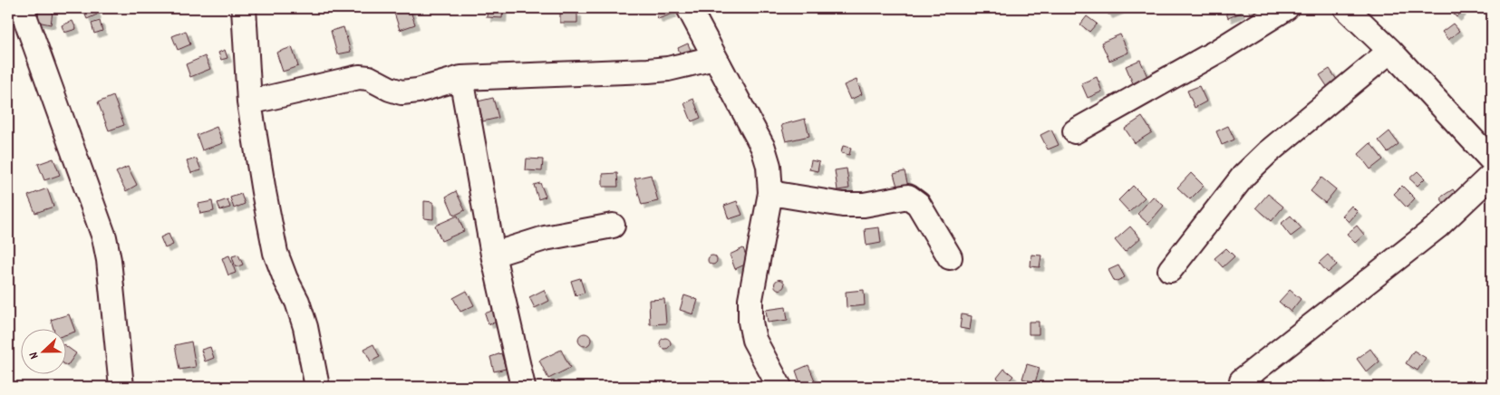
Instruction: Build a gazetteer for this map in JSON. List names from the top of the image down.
{
  "north": "left"
}
